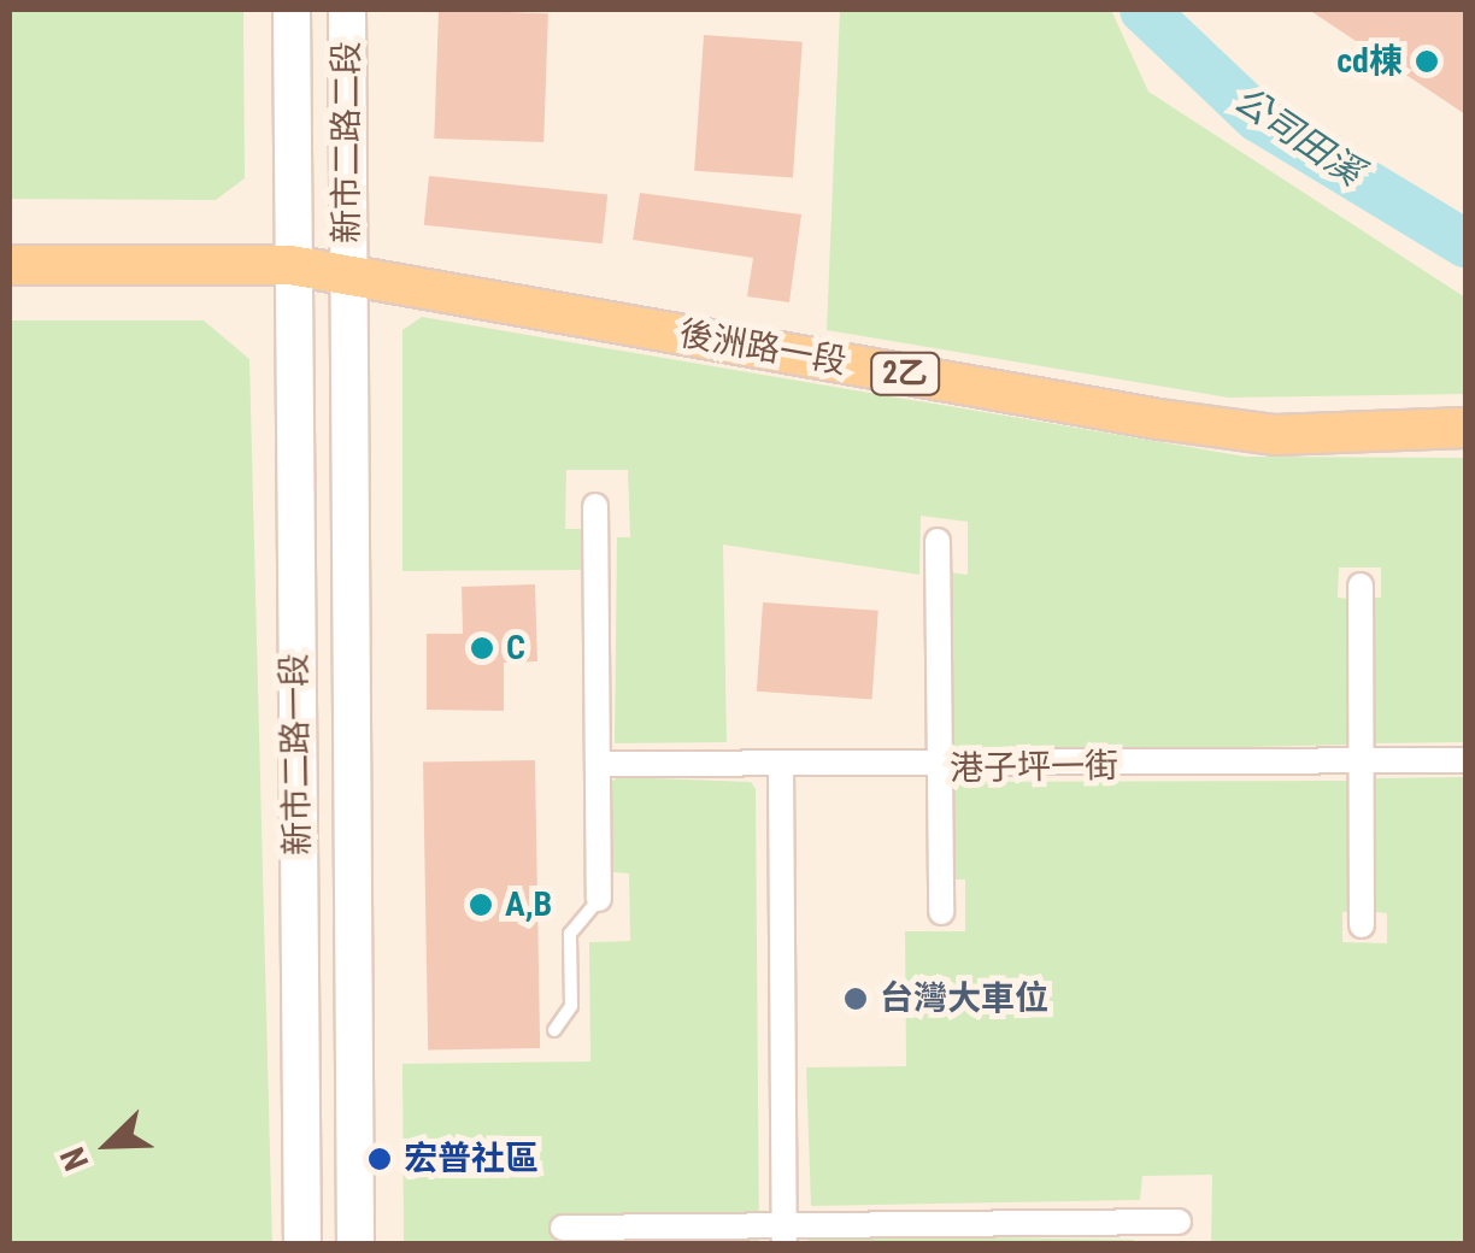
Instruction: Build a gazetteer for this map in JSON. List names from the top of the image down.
{
  "streets": {
    "main road": ["後洲路一段", "2乙"],
    "street": ["新市二路二段", "新市二路一段", "港子坪一街"]
  },
  "crossings": [
    ["新市二路二段", "後洲路一段"],
    ["新市二路二段", "2乙"],
    ["新市二路二段", "新市二路一段"],
    ["後洲路一段", "2乙"],
    ["後洲路一段", "新市二路一段"],
    ["2乙", "新市二路一段"]
  ],
  "water": ["公司田溪"],
  "places": [
    "cd棟",
    "C",
    "A,B",
    "台灣大車位",
    "宏普社區"
  ],
  "north": "bottom left"
}
